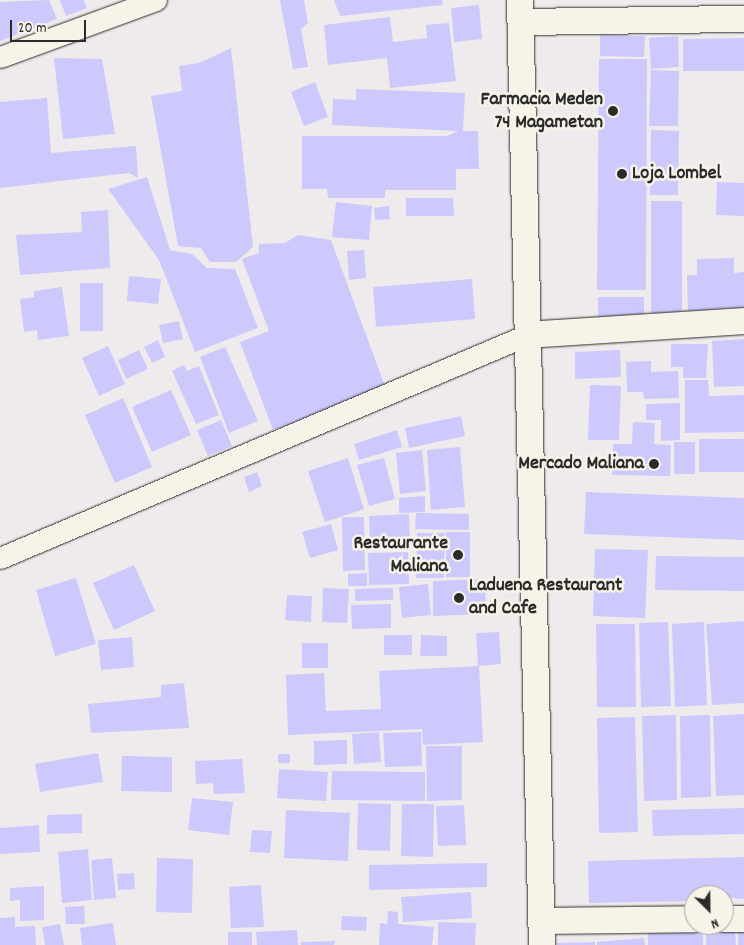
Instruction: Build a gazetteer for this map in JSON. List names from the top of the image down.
{
  "places": [
    "Farmacia Meden 74 Magametan",
    "Loja Lombel",
    "Mercado Maliana",
    "Restaurante Maliana",
    "Laduena Restaurant and Cafe"
  ],
  "scale_bar": "20 m",
  "north": "bottom right"
}
